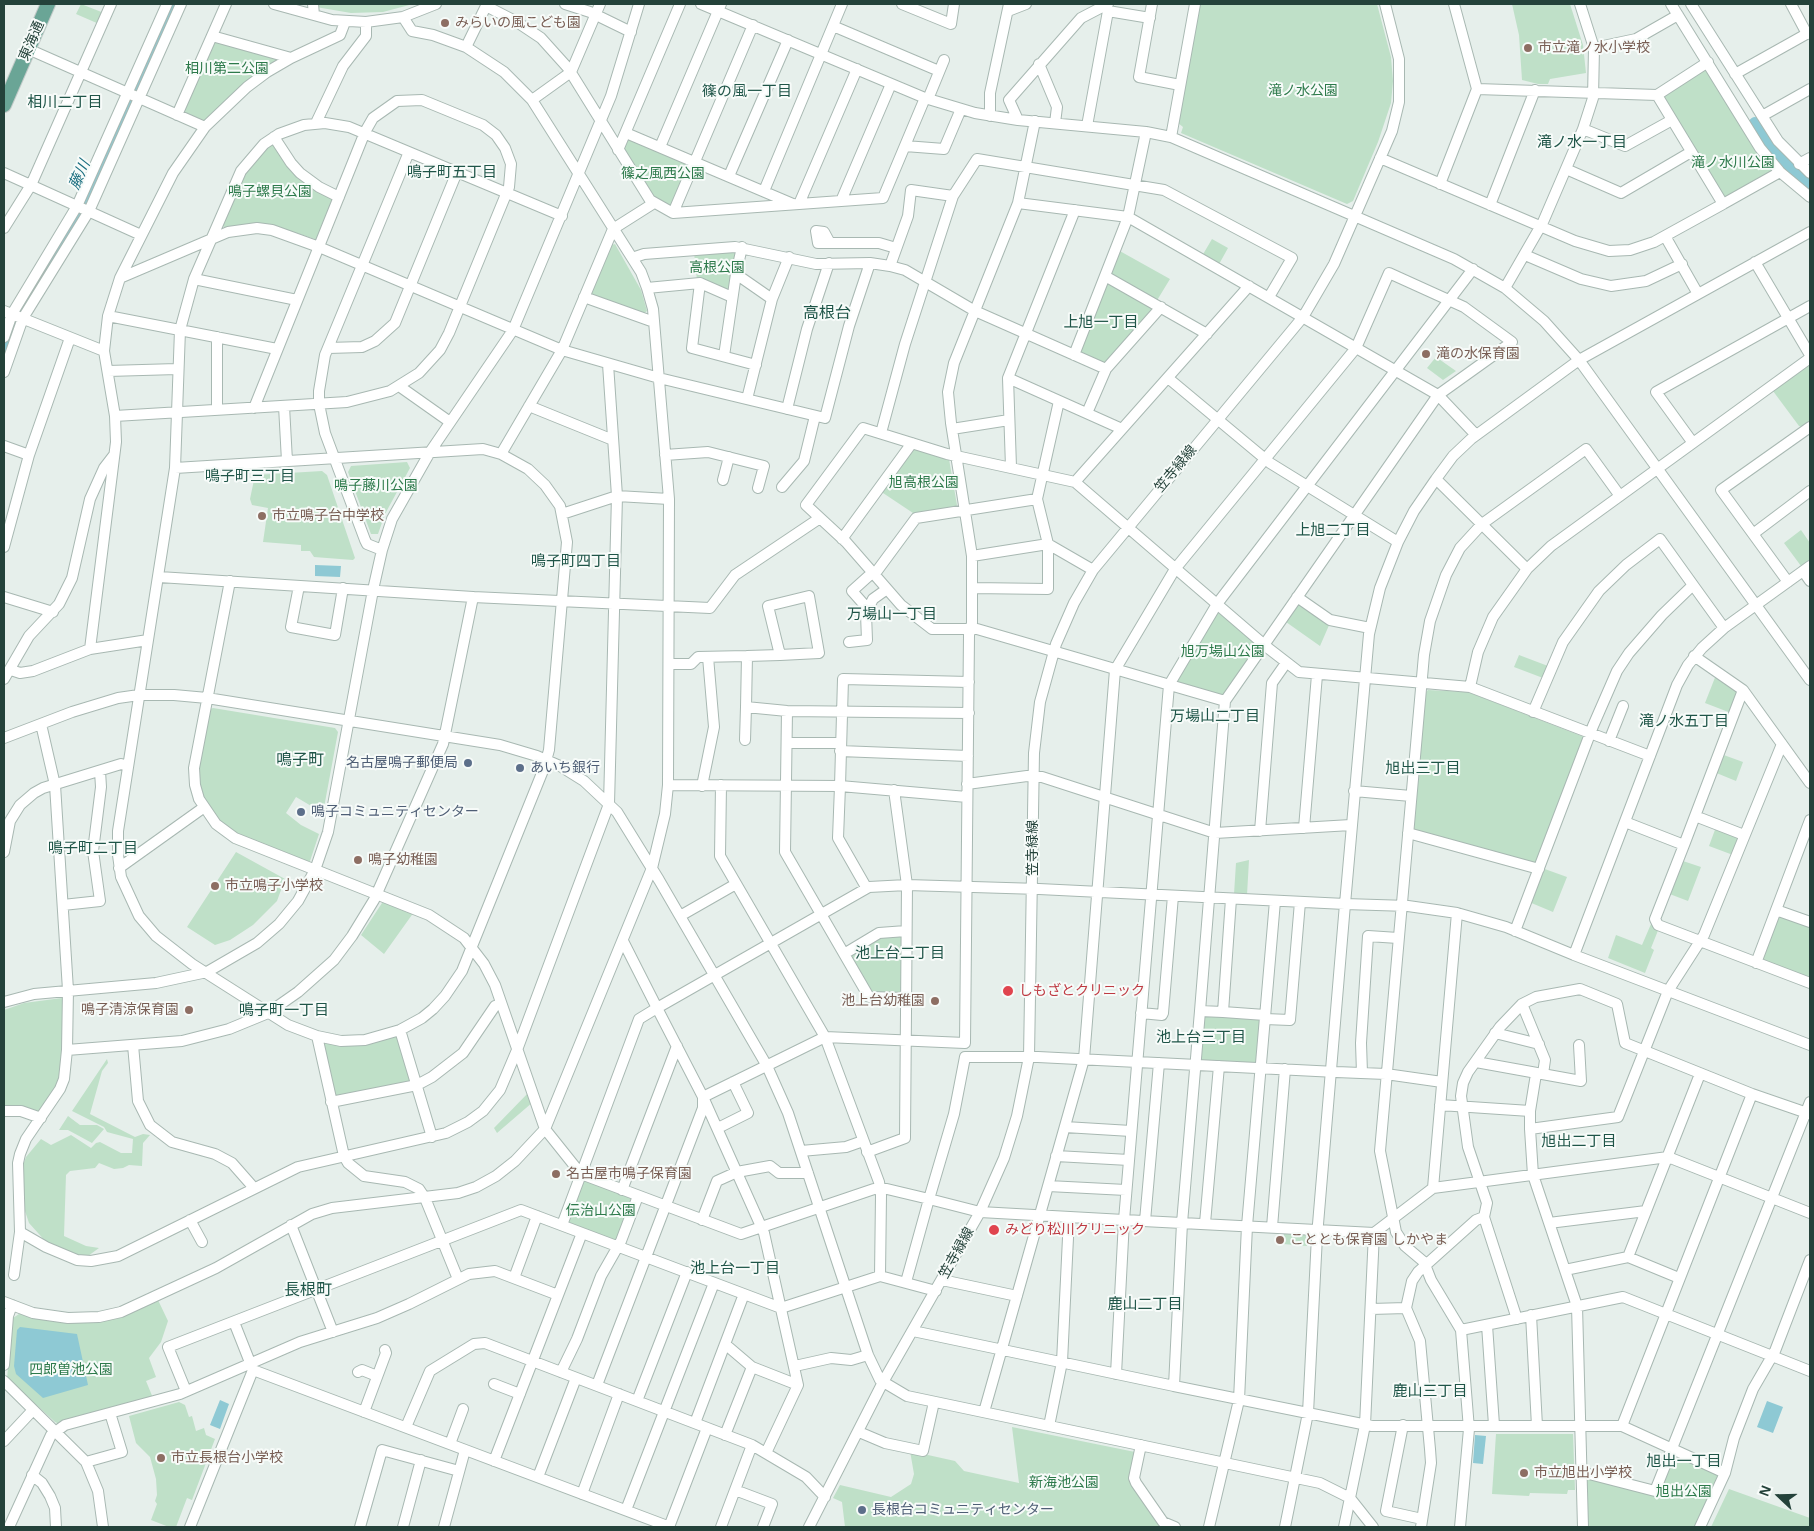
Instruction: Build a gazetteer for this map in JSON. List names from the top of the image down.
{
  "streets": {
    "main road": ["東海通"],
    "street": ["笠寺緑線"]
  },
  "districts": [
    "篠の風一丁目",
    "相川二丁目",
    "滝ノ水一丁目",
    "鳴子町五丁目",
    "高根台",
    "上旭一丁目",
    "鳴子町三丁目",
    "上旭二丁目",
    "鳴子町四丁目",
    "万場山一丁目",
    "万場山二丁目",
    "滝ノ水五丁目",
    "鳴子町",
    "旭出三丁目",
    "鳴子町二丁目",
    "池上台二丁目",
    "鳴子町一丁目",
    "池上台三丁目",
    "旭出二丁目",
    "池上台一丁目",
    "長根町",
    "鹿山二丁目",
    "鹿山三丁目",
    "旭出一丁目"
  ],
  "water": ["藤川"],
  "parks": [
    "相川第二公園",
    "滝ノ水公園",
    "滝ノ水川公園",
    "篠之風西公園",
    "鳴子螺貝公園",
    "高根公園",
    "旭高根公園",
    "鳴子藤川公園",
    "旭万場山公園",
    "伝治山公園",
    "四郎曽池公園",
    "新海池公園",
    "旭出公園"
  ],
  "places": [
    "みらいの風こども園",
    "市立滝ノ水小学校",
    "滝の水保育園",
    "市立鳴子台中学校",
    "名古屋鳴子郵便局",
    "あいち銀行",
    "鳴子コミュニティセンター",
    "鳴子幼稚園",
    "市立鳴子小学校",
    "しもざとクリニック",
    "池上台幼稚園",
    "鳴子清涼保育園",
    "名古屋市鳴子保育園",
    "みどり松川クリニック",
    "こととも保育園 しかやま",
    "市立長根台小学校",
    "市立旭出小学校",
    "長根台コミュニティセンター"
  ],
  "north": "left"
}
